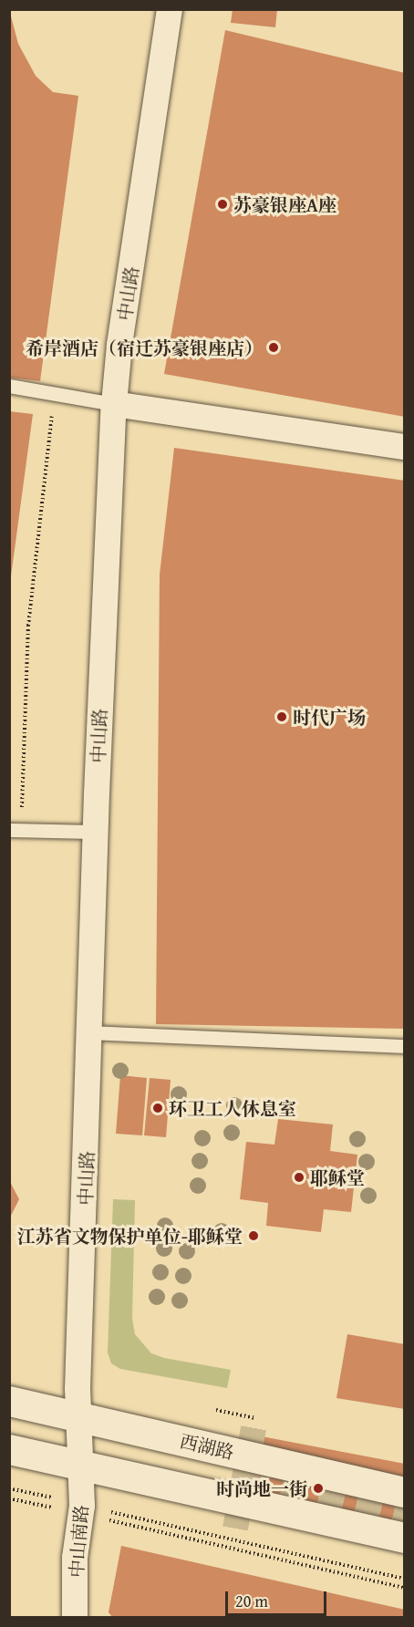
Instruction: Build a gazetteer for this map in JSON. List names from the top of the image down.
{
  "streets": {
    "main road": ["西湖路"],
    "street": ["中山路", "中山南路"]
  },
  "crossings": [
    ["中山路", "西湖路"],
    ["中山路", "中山南路"]
  ],
  "places": [
    "苏豪银座A座",
    "希岸酒店（宿迁苏豪银座店）",
    "时代广场",
    "环卫工人休息室",
    "耶稣堂",
    "江苏省文物保护单位-耶稣堂",
    "时尚地一街"
  ],
  "scale_bar": "20 m"
}
